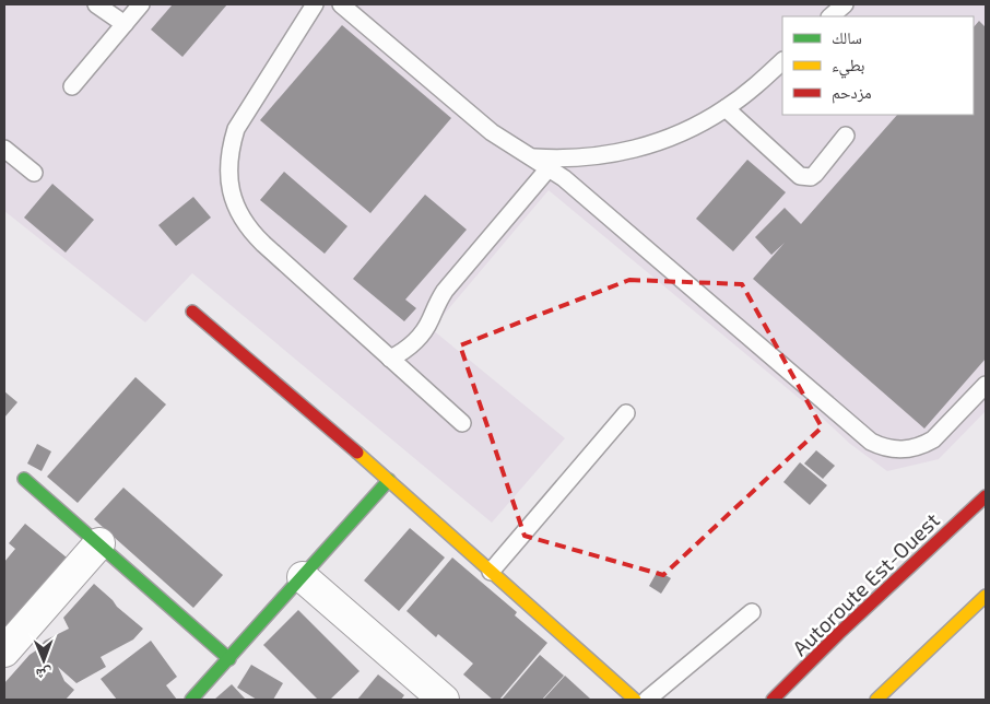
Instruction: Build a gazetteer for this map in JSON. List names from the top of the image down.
{
  "streets": {
    "main road": ["Autoroute Est-Ouest"]
  },
  "legend": ["سالك", "بطيء", "مزدحم"],
  "north": "bottom"
}
